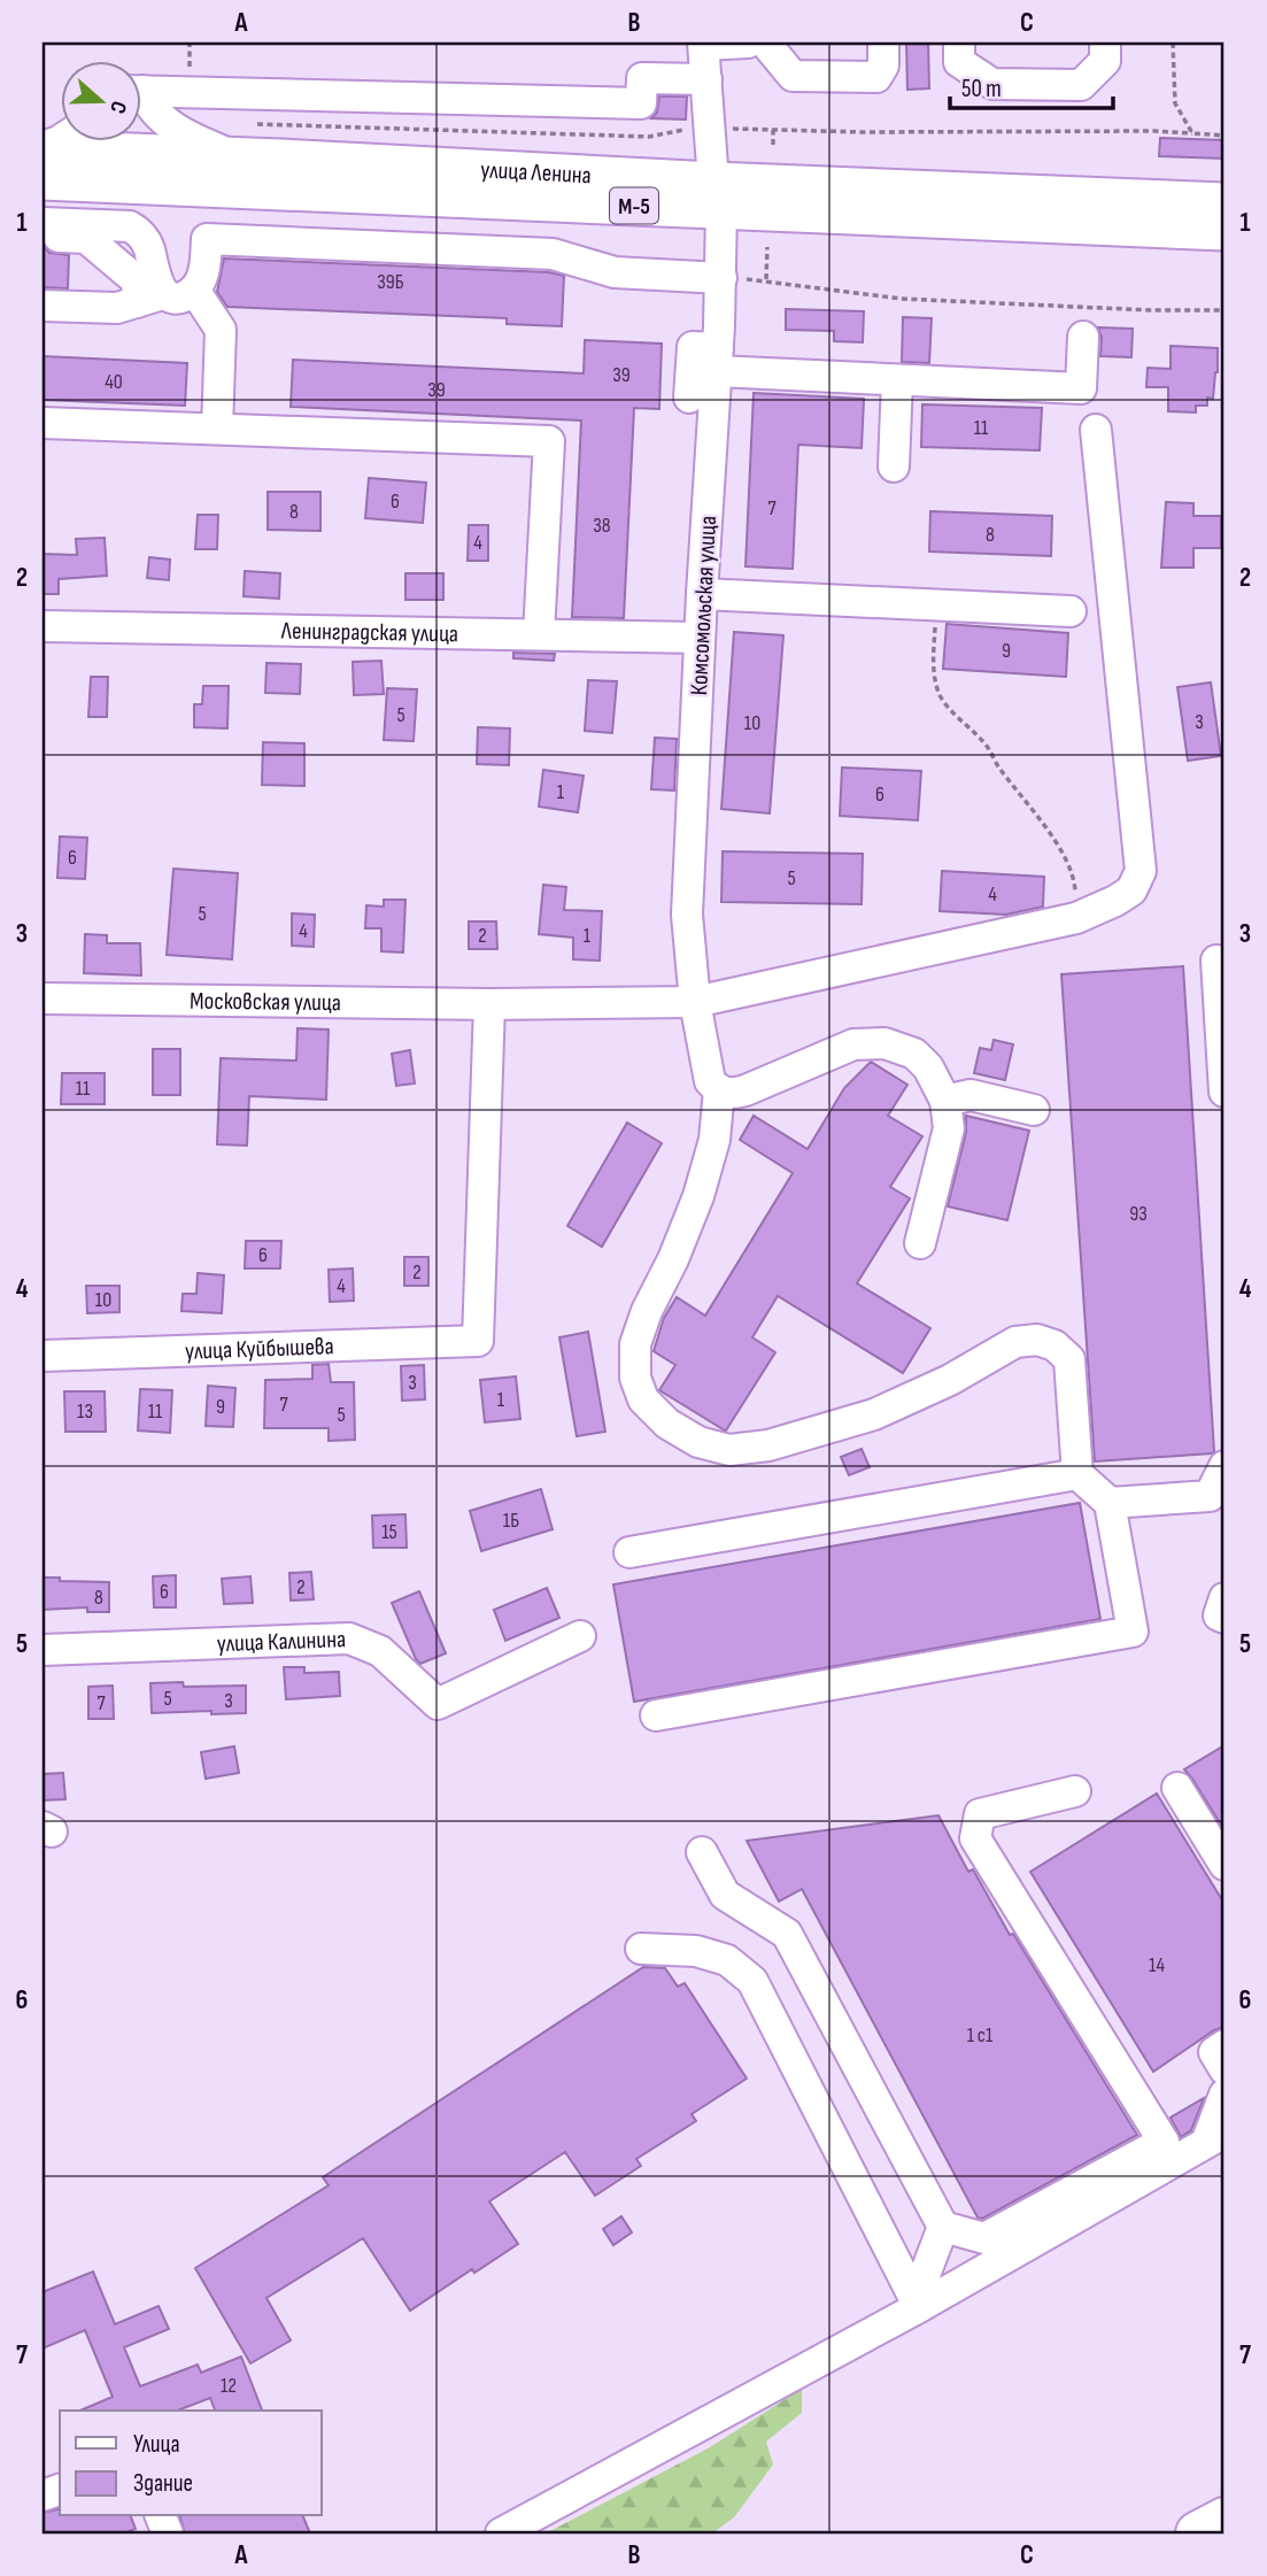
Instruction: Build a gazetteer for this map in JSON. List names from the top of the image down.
{
  "streets": {
    "main road": ["улица Ленина", "М-5"],
    "street": [
      "Комсомольская улица",
      "Ленинградская улица",
      "Московская улица",
      "улица Куйбышева",
      "улица Калинина"
    ]
  },
  "crossings": [
    ["улица Ленина", "Комсомольская улица"],
    ["Комсомольская улица", "Ленинградская улица"],
    ["Комсомольская улица", "Московская улица"],
    ["Московская улица", "улица Куйбышева"]
  ],
  "house_numbers": [
    "39Б",
    "39",
    "40",
    "39",
    "11",
    "6",
    "7",
    "8",
    "38",
    "8",
    "4",
    "9",
    "5",
    "3",
    "10",
    "1",
    "6",
    "6",
    "5",
    "4",
    "5",
    "4",
    "2",
    "1",
    "11",
    "93",
    "6",
    "2",
    "4",
    "10",
    "3",
    "1",
    "7",
    "9",
    "13",
    "11",
    "5",
    "1Б",
    "15",
    "2",
    "6",
    "8",
    "5",
    "3",
    "7",
    "14",
    "1 с1",
    "12"
  ],
  "legend": ["Улица", "Здание"],
  "scale_bar": "50 m",
  "north": "right",
  "grid": {
    "columns": ["A", "B", "C"],
    "rows": [
      "1",
      "2",
      "3",
      "4",
      "5",
      "6",
      "7"
    ]
  }
}
